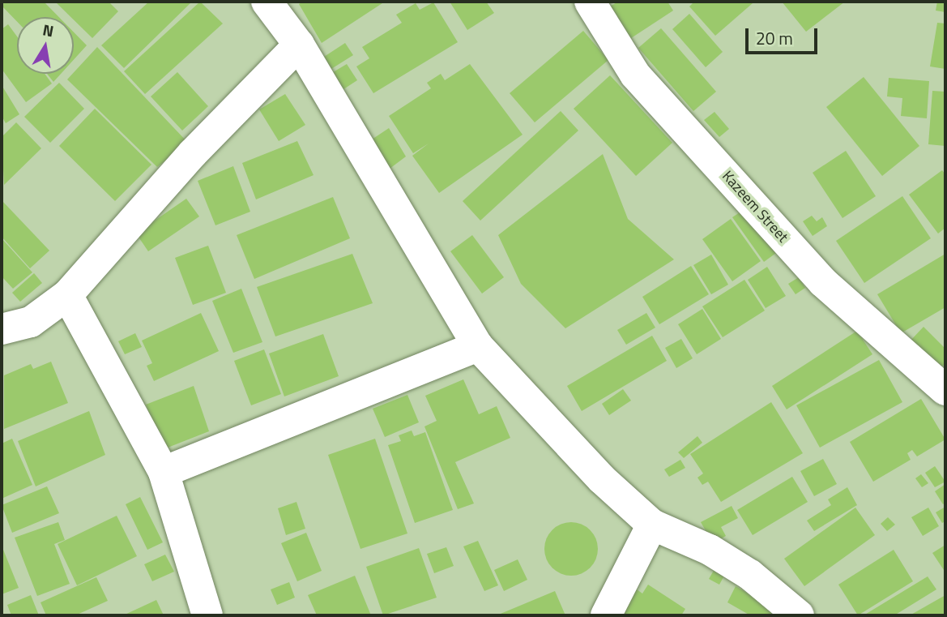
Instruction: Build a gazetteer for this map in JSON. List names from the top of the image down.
{
  "streets": {
    "street": ["Kazeem Street"]
  },
  "scale_bar": "20 m",
  "north": "top"
}
